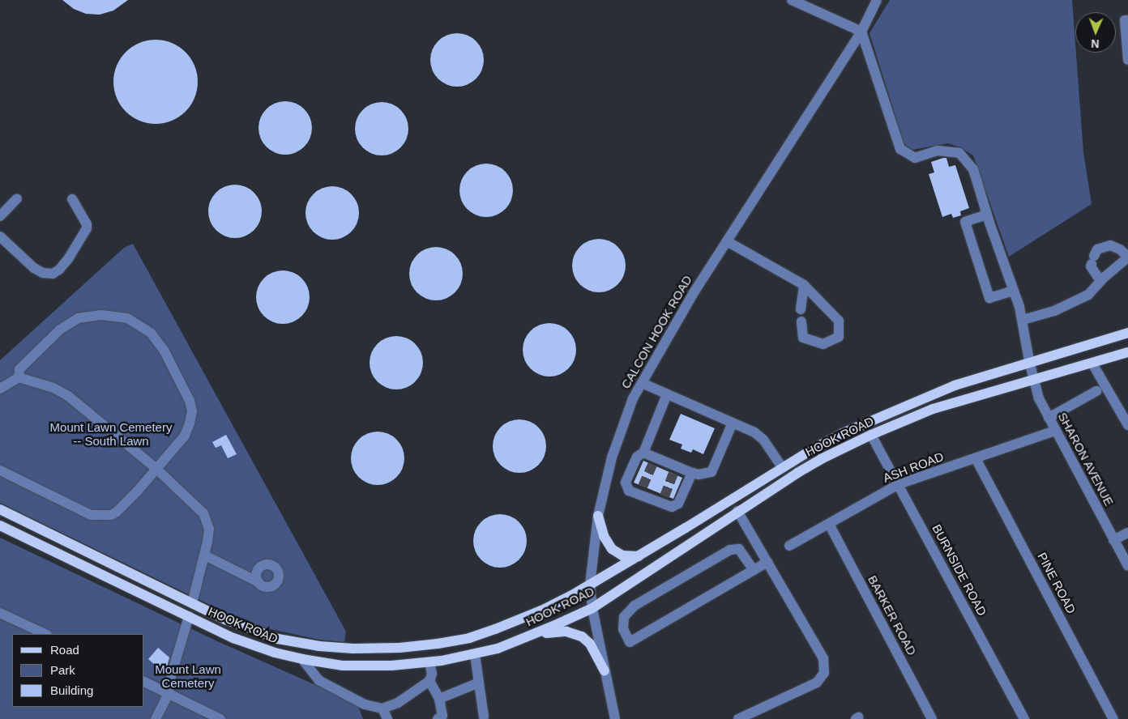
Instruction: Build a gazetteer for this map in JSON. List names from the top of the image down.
{
  "streets": {
    "main road": ["HOOK ROAD"],
    "street": [
      "CALCON HOOK ROAD",
      "SHARON AVENUE",
      "ASH ROAD",
      "BURNSIDE ROAD",
      "PINE ROAD",
      "BARKER ROAD"
    ]
  },
  "crossings": [
    ["CALCON HOOK ROAD", "HOOK ROAD"],
    ["CALCON HOOK ROAD", "SHARON AVENUE"],
    ["HOOK ROAD", "SHARON AVENUE"],
    ["HOOK ROAD", "BURNSIDE ROAD"],
    ["SHARON AVENUE", "ASH ROAD"],
    ["ASH ROAD", "BURNSIDE ROAD"],
    ["ASH ROAD", "PINE ROAD"],
    ["ASH ROAD", "BARKER ROAD"]
  ],
  "parks": ["Mount Lawn Cemetery -- South Lawn", "Mount Lawn Cemetery"],
  "legend": ["Road", "Park", "Building"],
  "north": "bottom"
}
